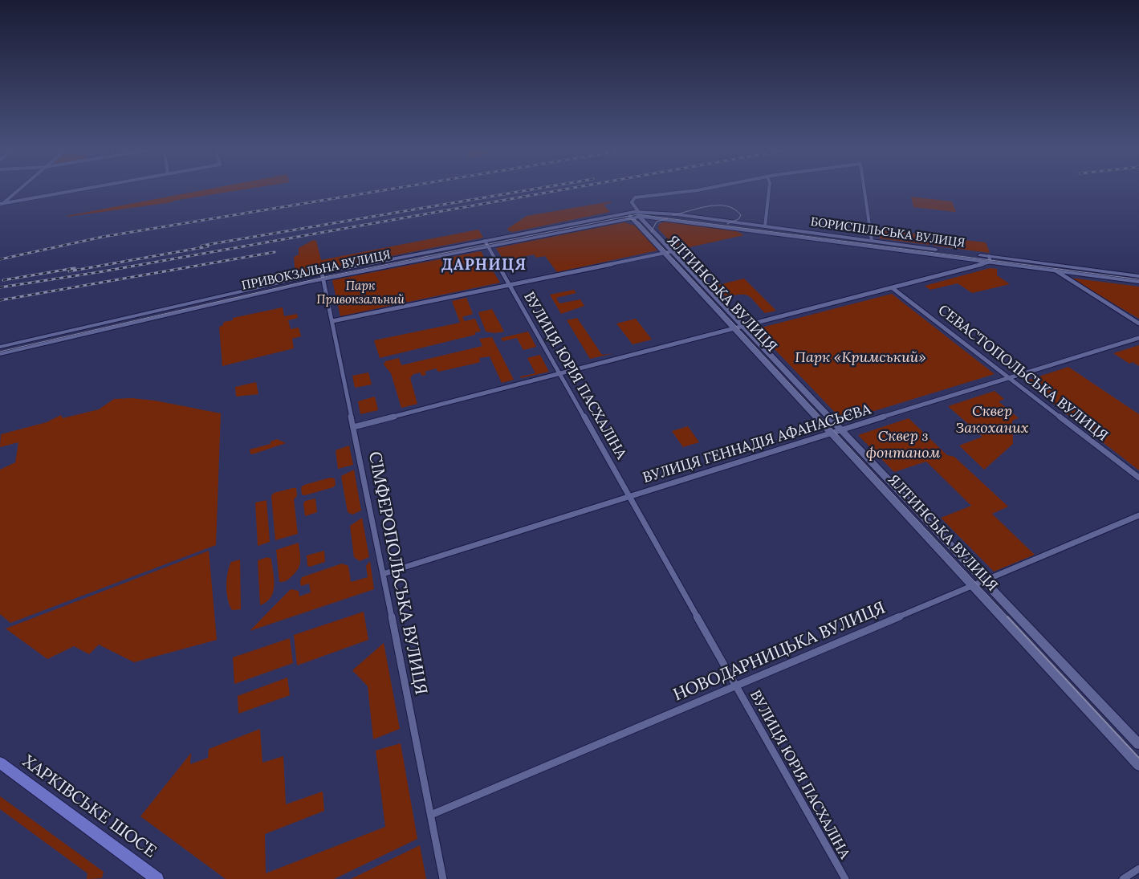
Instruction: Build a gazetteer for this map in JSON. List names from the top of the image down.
{
  "streets": {
    "main road": [
      "БОРИСПІЛЬСЬКА ВУЛИЦЯ",
      "ПРИВОКЗАЛЬНА ВУЛИЦЯ",
      "ЯЛТИНСЬКА ВУЛИЦЯ",
      "ХАРКІВСЬКЕ ШОСЕ"
    ],
    "street": [
      "СЕВАСТОПОЛЬСЬКА ВУЛИЦЯ",
      "ВУЛИЦЯ ЮРІЯ ПАСХАЛІНА",
      "ВУЛИЦЯ ГЕННАДІЯ АФАНАСЬЄВА",
      "СІМФЕРОПОЛЬСЬКА ВУЛИЦЯ",
      "НОВОДАРНИЦЬКА ВУЛИЦЯ"
    ]
  },
  "crossings": [
    ["БОРИСПІЛЬСЬКА ВУЛИЦЯ", "ПРИВОКЗАЛЬНА ВУЛИЦЯ"],
    ["БОРИСПІЛЬСЬКА ВУЛИЦЯ", "ЯЛТИНСЬКА ВУЛИЦЯ"],
    ["ПРИВОКЗАЛЬНА ВУЛИЦЯ", "ЯЛТИНСЬКА ВУЛИЦЯ"],
    ["ПРИВОКЗАЛЬНА ВУЛИЦЯ", "ВУЛИЦЯ ЮРІЯ ПАСХАЛІНА"],
    ["ПРИВОКЗАЛЬНА ВУЛИЦЯ", "СІМФЕРОПОЛЬСЬКА ВУЛИЦЯ"],
    ["ЯЛТИНСЬКА ВУЛИЦЯ", "ВУЛИЦЯ ГЕННАДІЯ АФАНАСЬЄВА"],
    ["ЯЛТИНСЬКА ВУЛИЦЯ", "НОВОДАРНИЦЬКА ВУЛИЦЯ"],
    ["СЕВАСТОПОЛЬСЬКА ВУЛИЦЯ", "ВУЛИЦЯ ГЕННАДІЯ АФАНАСЬЄВА"],
    ["ВУЛИЦЯ ЮРІЯ ПАСХАЛІНА", "ВУЛИЦЯ ГЕННАДІЯ АФАНАСЬЄВА"],
    ["ВУЛИЦЯ ЮРІЯ ПАСХАЛІНА", "НОВОДАРНИЦЬКА ВУЛИЦЯ"],
    ["ВУЛИЦЯ ГЕННАДІЯ АФАНАСЬЄВА", "СІМФЕРОПОЛЬСЬКА ВУЛИЦЯ"],
    ["СІМФЕРОПОЛЬСЬКА ВУЛИЦЯ", "НОВОДАРНИЦЬКА ВУЛИЦЯ"]
  ],
  "districts": ["ДАРНИЦЯ"],
  "parks": [
    "Парк Привокзальний",
    "Парк «Кримський»",
    "Сквер Закоханих",
    "Сквер з фонтаном"
  ]
}
